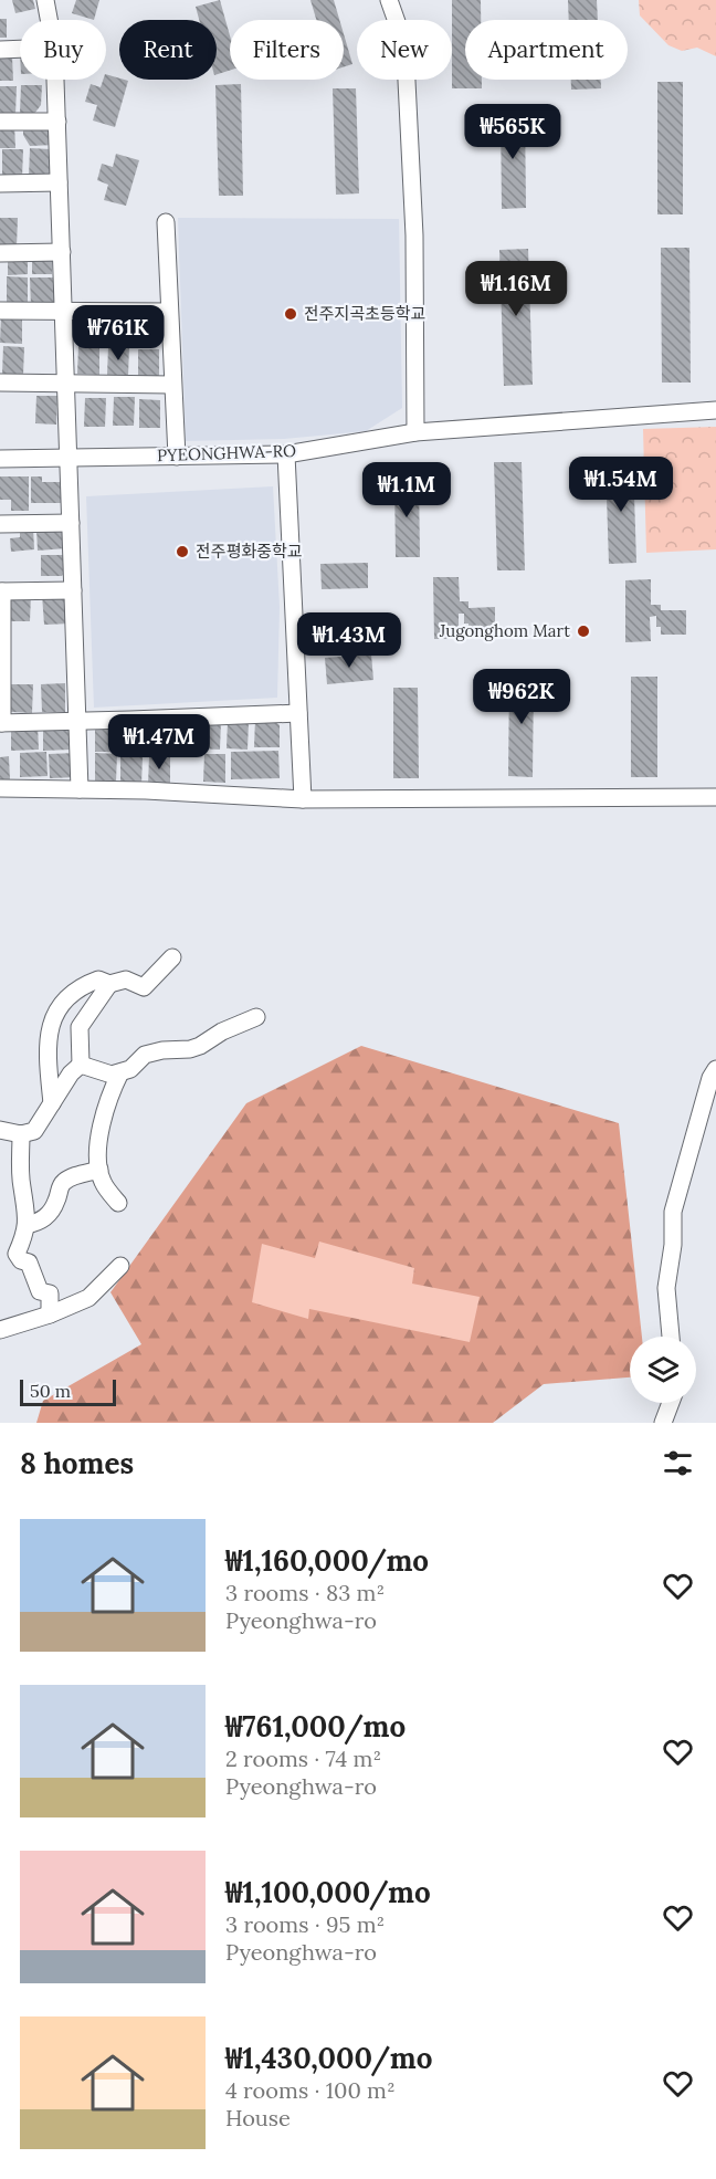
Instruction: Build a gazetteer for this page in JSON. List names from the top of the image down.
{
  "streets": {
    "street": ["PYEONGHWA-RO"]
  },
  "places": ["전주지곡초등학교", "전주평화중학교", "Jugonghom Mart"],
  "scale_bar": "50 m",
  "page": {
    "chip": [
      "Buy",
      "Rent",
      "Filters",
      "New",
      "Apartment"
    ],
    "price": [
      "₩565K",
      "₩1.16M",
      "₩761K",
      "₩1.54M",
      "₩1.1M",
      "₩1.43M",
      "₩962K",
      "₩1.47M"
    ],
    "scale": "50 m",
    "heading": "8 homes",
    "list": [
      {
        "name": "₩1,160,000/mo",
        "note": "3 rooms · 83 m² · Pyeonghwa-ro"
      },
      {
        "name": "₩761,000/mo",
        "note": "2 rooms · 74 m² · Pyeonghwa-ro"
      },
      {
        "name": "₩1,100,000/mo",
        "note": "3 rooms · 95 m² · Pyeonghwa-ro"
      },
      {
        "name": "₩1,430,000/mo",
        "note": "4 rooms · 100 m² · House"
      }
    ]
  }
}
